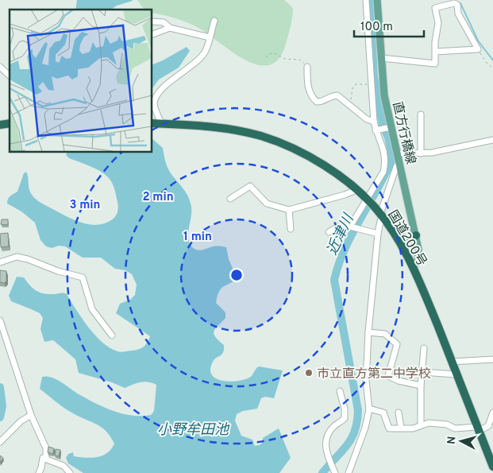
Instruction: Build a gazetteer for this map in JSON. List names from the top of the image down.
{
  "streets": {
    "highway": ["国道200号"],
    "main road": ["直方行橋線"]
  },
  "crossings": [
    ["直方行橋線", "国道200号"]
  ],
  "water": ["近津川", "小野牟田池"],
  "places": ["市立直方第二中学校"],
  "scale_bar": "100 m",
  "north": "left",
  "rings": ["2 min", "3 min", "1 min"]
}
